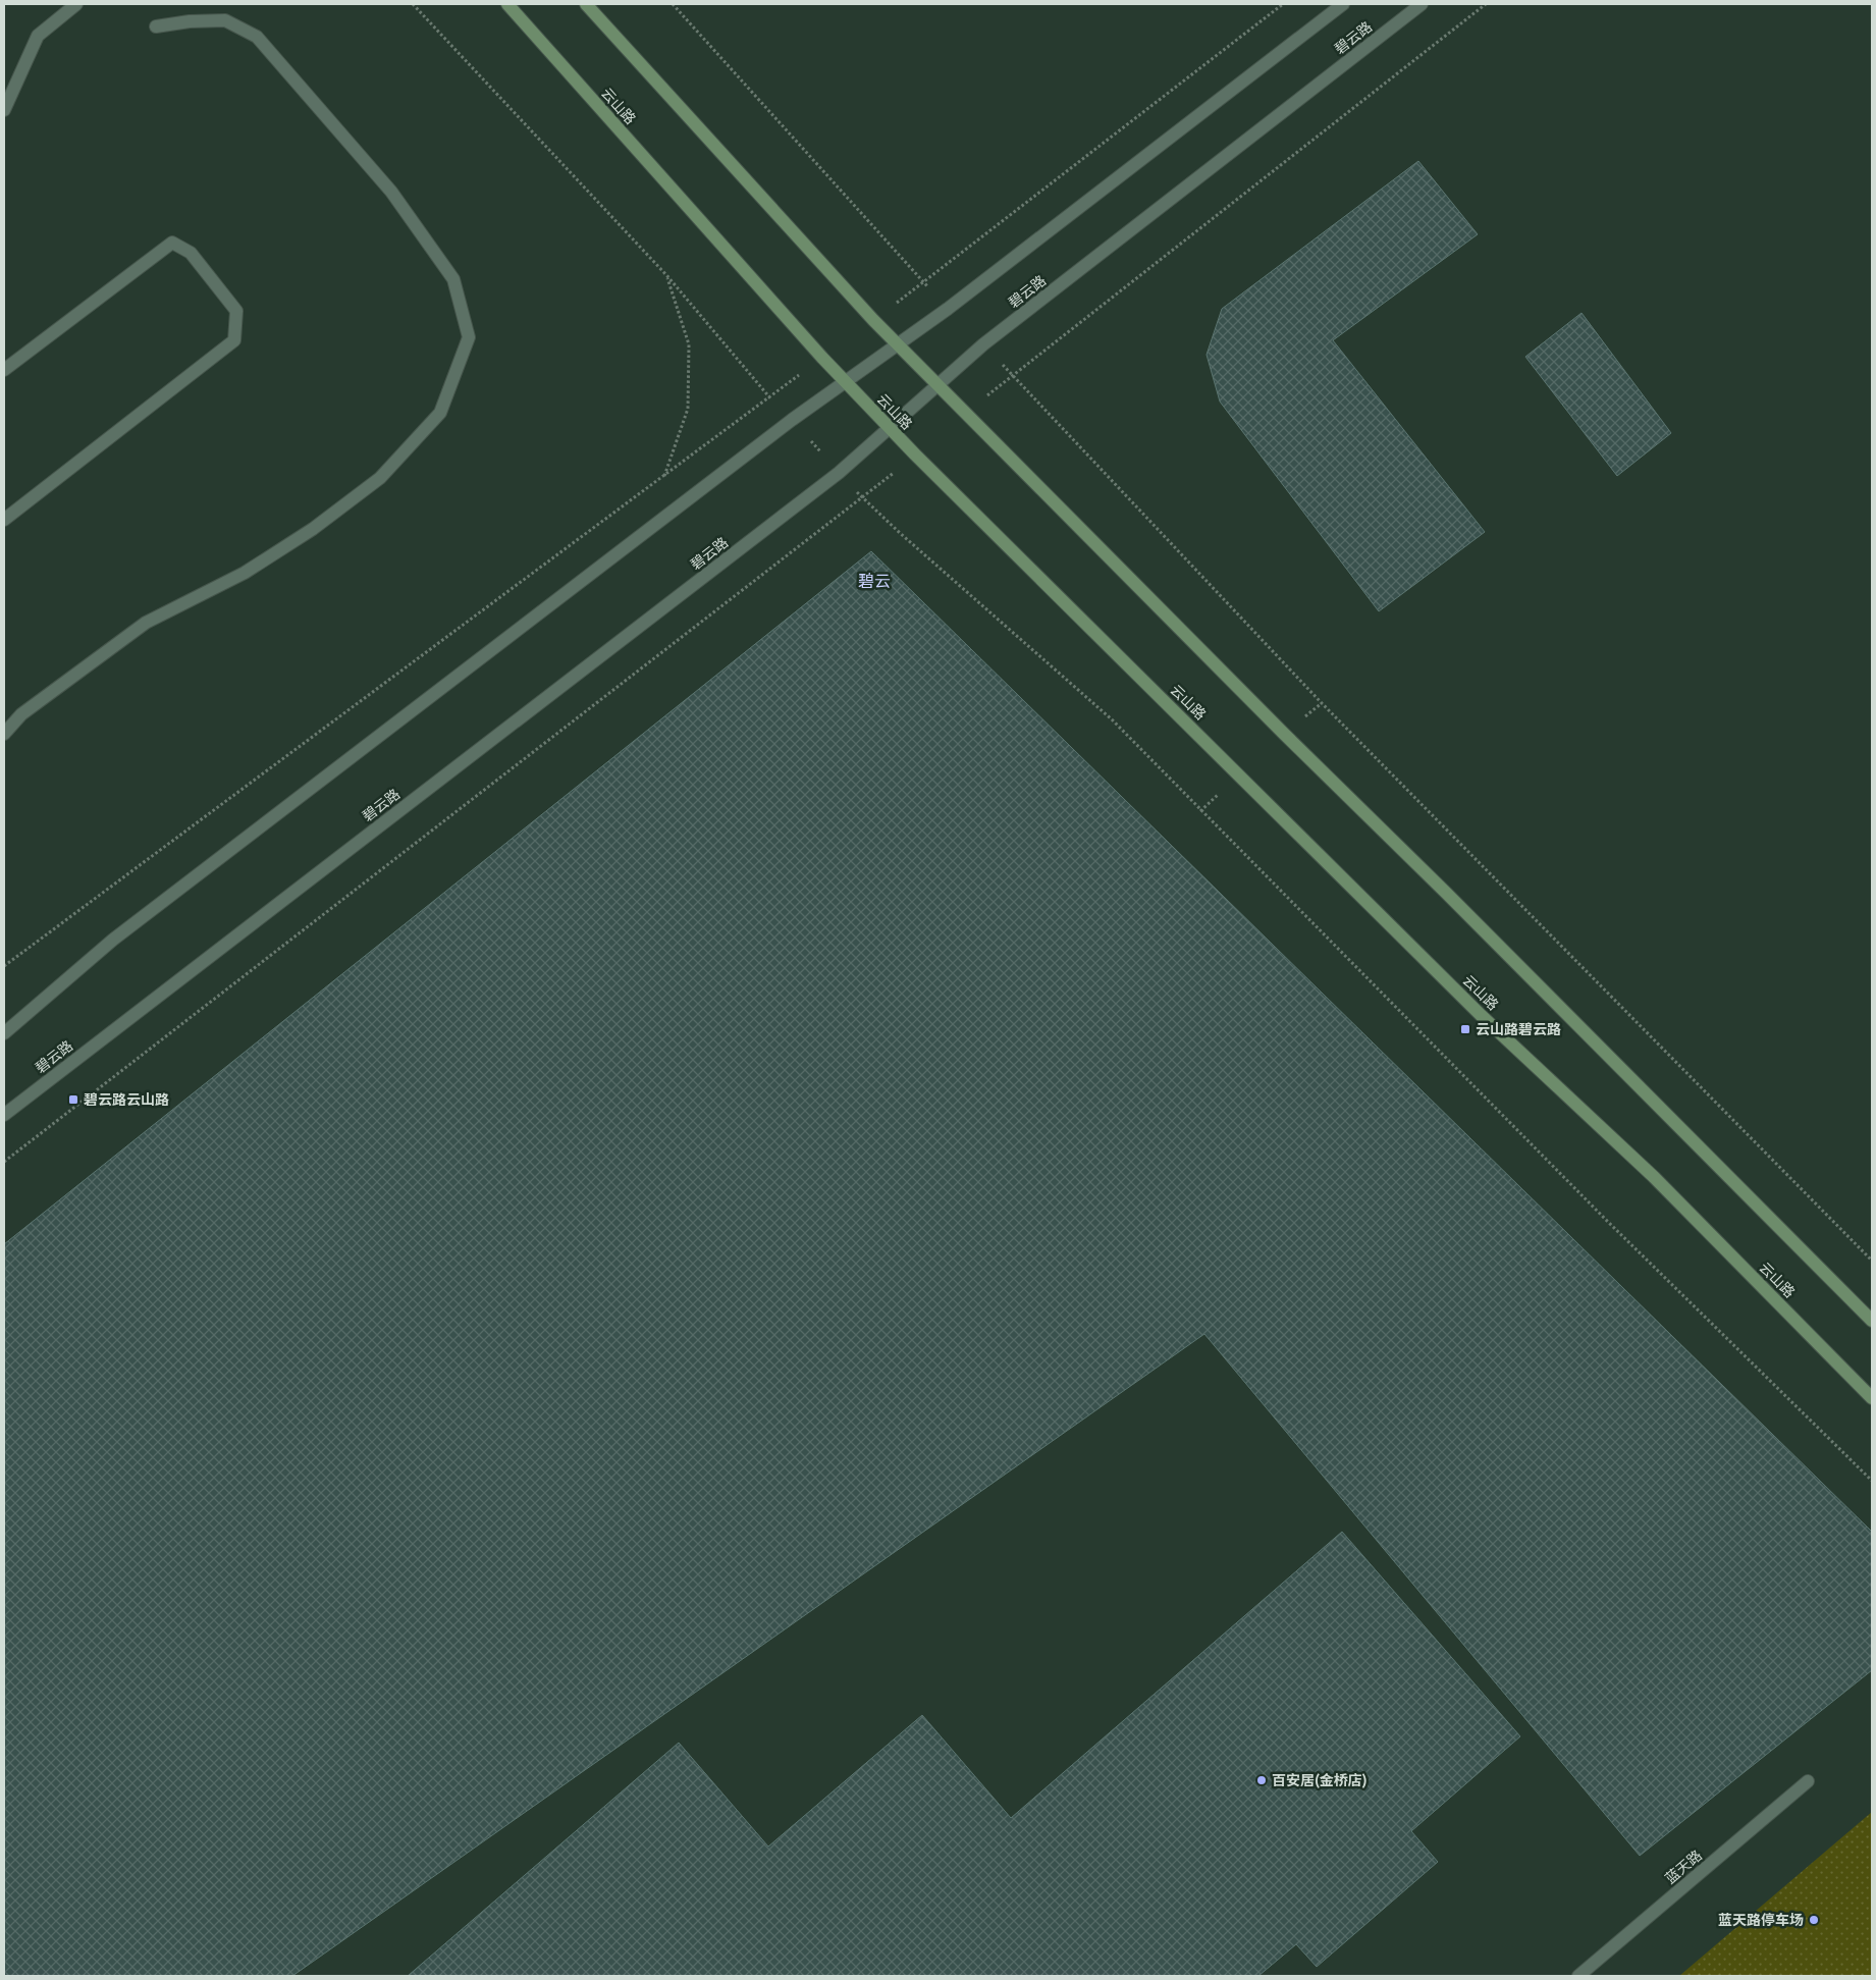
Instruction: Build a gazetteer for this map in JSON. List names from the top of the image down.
{
  "streets": {
    "main road": ["云山路"],
    "street": ["碧云路", "蓝天路"]
  },
  "crossings": [
    ["碧云路", "云山路"]
  ],
  "districts": ["碧云"],
  "places": {
    "transit": ["云山路碧云路", "碧云路云山路"],
    "other": ["百安居(金桥店)", "蓝天路停车场"]
  }
}
